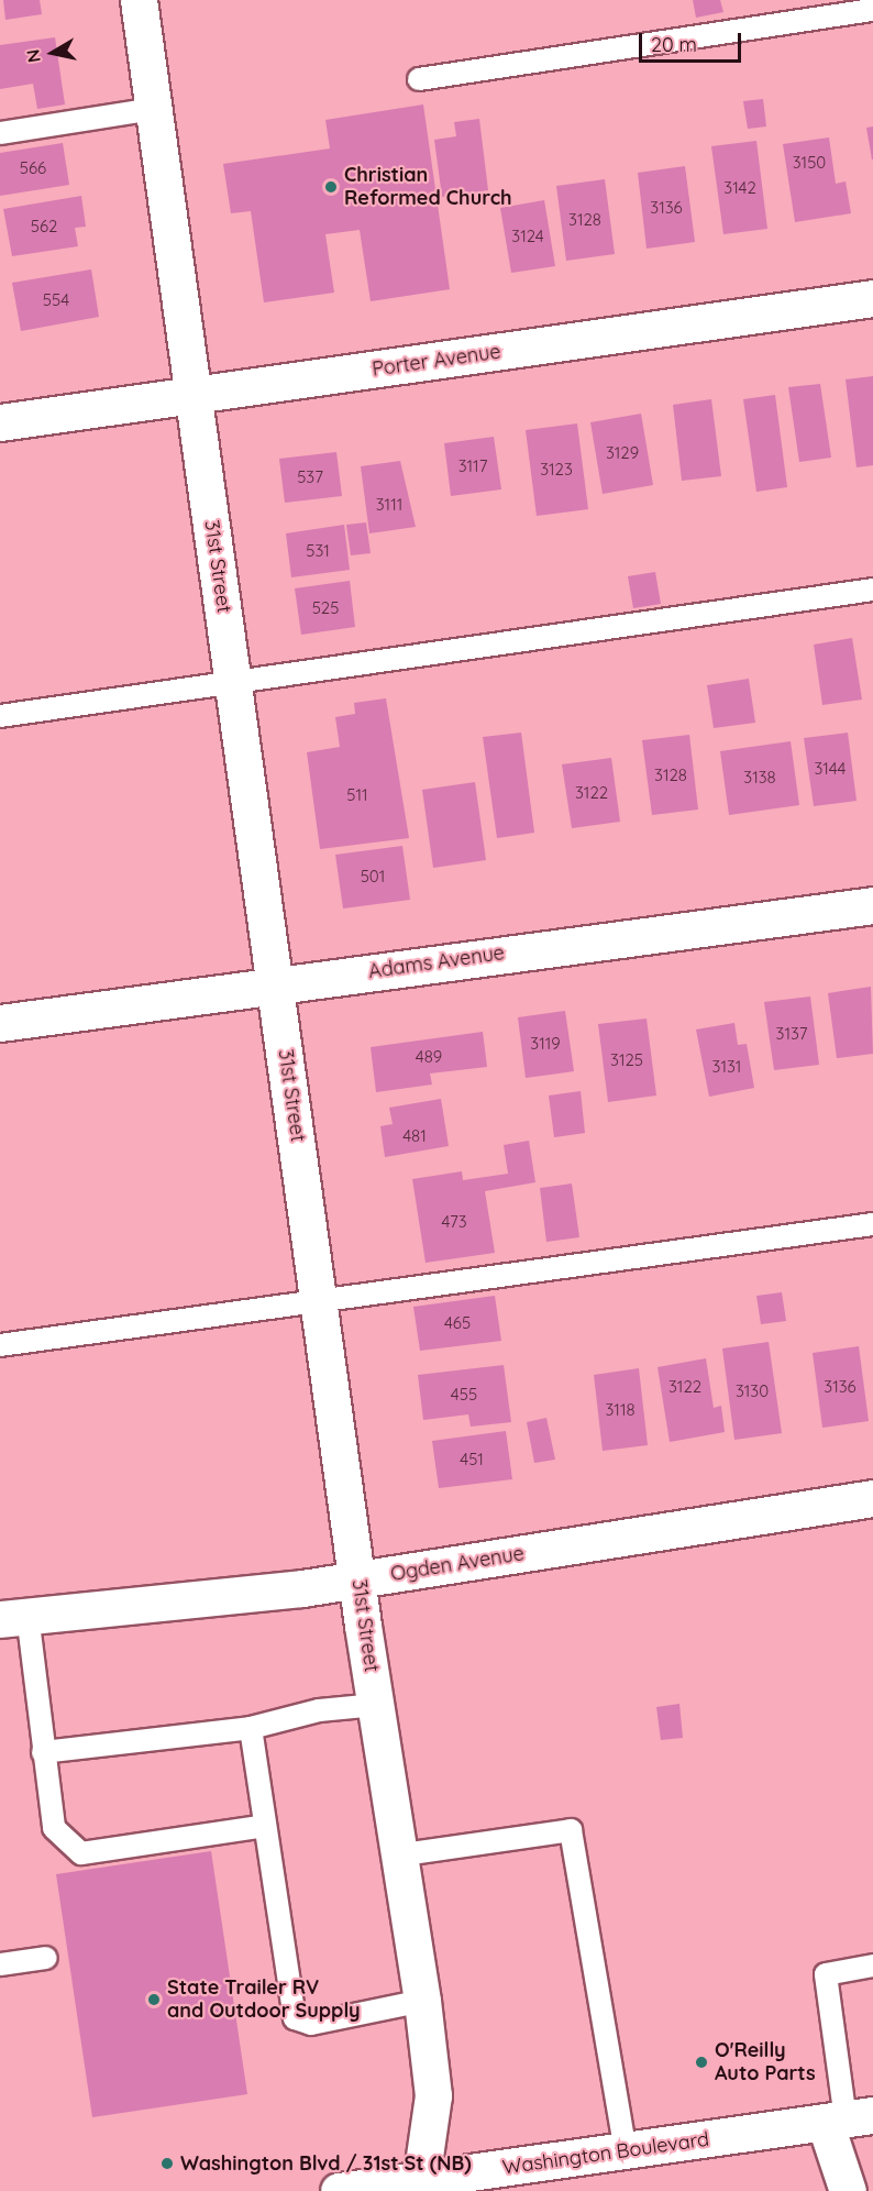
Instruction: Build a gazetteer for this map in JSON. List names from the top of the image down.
{
  "streets": {
    "street": [
      "Porter Avenue",
      "31st Street",
      "Adams Avenue",
      "Ogden Avenue",
      "Washington Boulevard"
    ]
  },
  "crossings": [
    ["Porter Avenue", "31st Street"],
    ["31st Street", "Adams Avenue"],
    ["31st Street", "Ogden Avenue"],
    ["31st Street", "Washington Boulevard"]
  ],
  "places": [
    "Christian Reformed Church",
    "State Trailer RV and Outdoor Supply",
    "O'Reilly Auto Parts",
    "Washington Blvd / 31st St (NB)"
  ],
  "house_numbers": [
    "3150",
    "566",
    "3142",
    "3136",
    "3128",
    "562",
    "3124",
    "554",
    "3129",
    "3117",
    "3123",
    "537",
    "3111",
    "531",
    "525",
    "3144",
    "3128",
    "3138",
    "3122",
    "511",
    "501",
    "3137",
    "3119",
    "489",
    "3125",
    "3131",
    "481",
    "473",
    "465",
    "3122",
    "3136",
    "3130",
    "455",
    "3118",
    "451"
  ],
  "scale_bar": "20 m",
  "north": "left"
}
